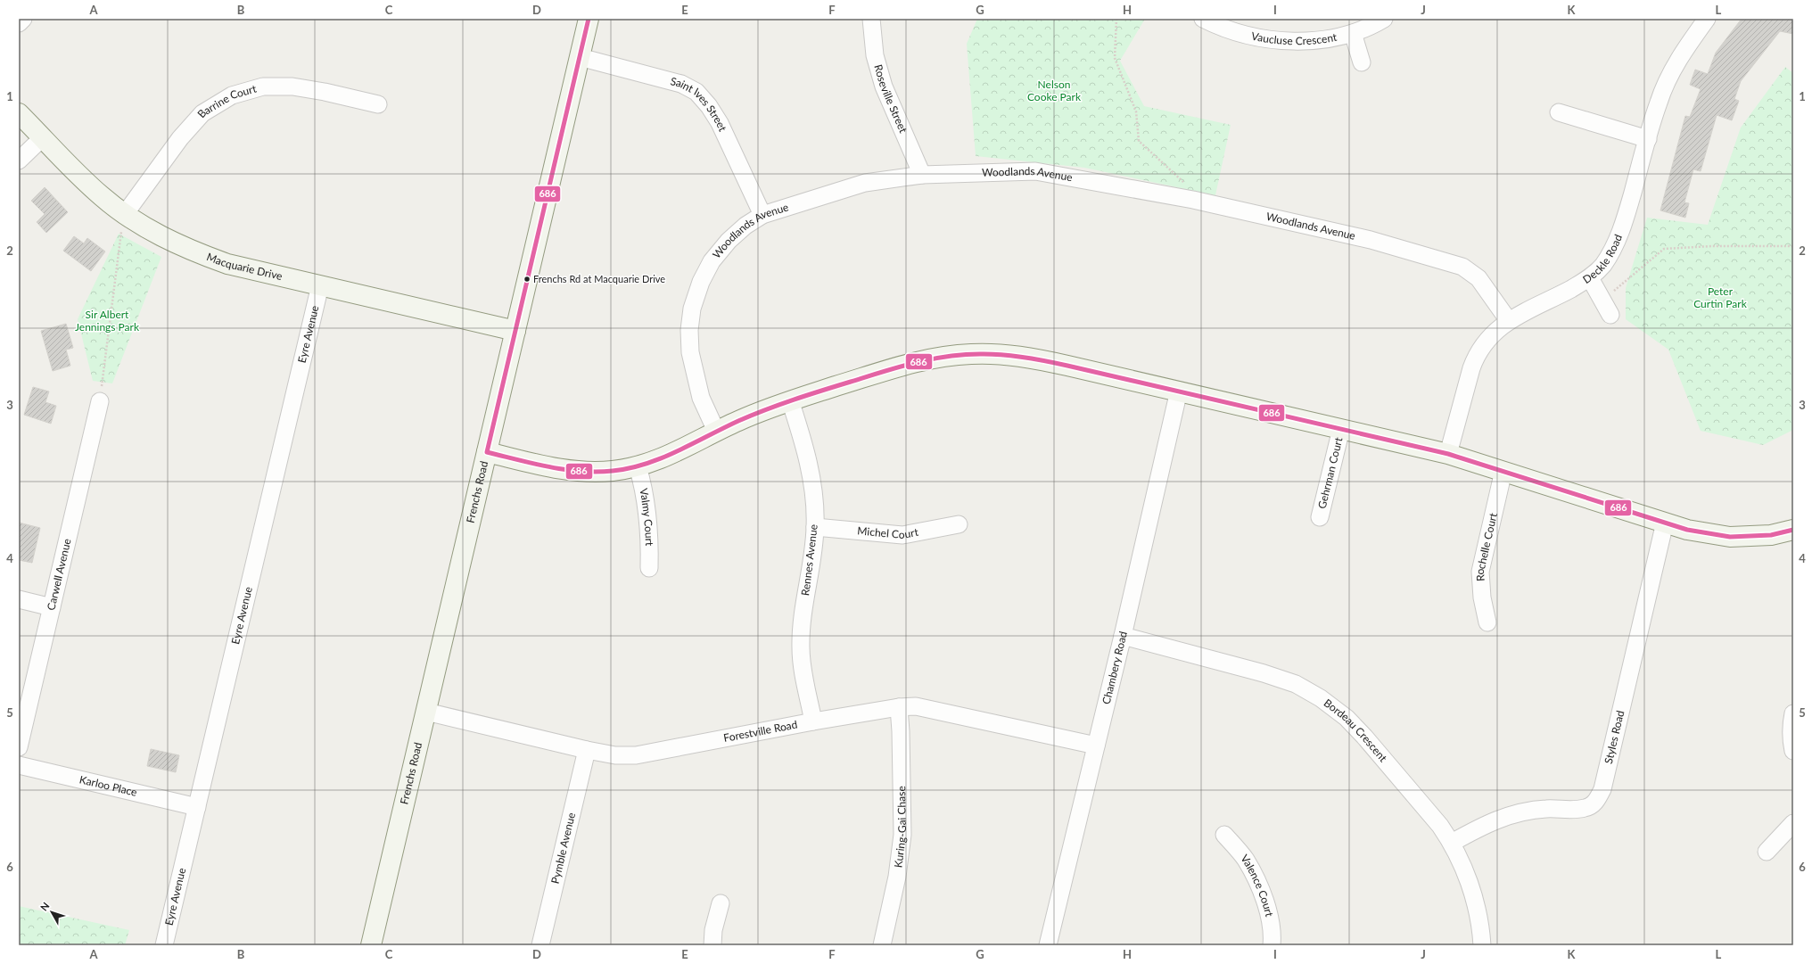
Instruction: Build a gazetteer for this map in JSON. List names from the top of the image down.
{
  "streets": {
    "street": [
      "Vaucluse Crescent",
      "Roseville Street",
      "Barrine Court",
      "Saint Ives Street",
      "Woodlands Avenue",
      "Deckle Road",
      "Macquarie Drive",
      "Eyre Avenue",
      "Gehrman Court",
      "Frenchs Road",
      "Valmy Court",
      "Michel Court",
      "Rochelle Court",
      "Rennes Avenue",
      "Carwell Avenue",
      "Chambery Road",
      "Bordeau Crescent",
      "Forestville Road",
      "Styles Road",
      "Karloo Place",
      "Kuring-Gai Chase",
      "Pymble Avenue",
      "Valence Court"
    ]
  },
  "crossings": [
    ["Roseville Street", "Woodlands Avenue"],
    ["Barrine Court", "Macquarie Drive"],
    ["Saint Ives Street", "Woodlands Avenue"],
    ["Saint Ives Street", "Frenchs Road"],
    ["Woodlands Avenue", "Deckle Road"],
    ["Macquarie Drive", "Eyre Avenue"],
    ["Macquarie Drive", "Frenchs Road"],
    ["Eyre Avenue", "Karloo Place"],
    ["Frenchs Road", "Forestville Road"],
    ["Michel Court", "Rennes Avenue"],
    ["Rennes Avenue", "Forestville Road"],
    ["Chambery Road", "Bordeau Crescent"],
    ["Chambery Road", "Forestville Road"],
    ["Bordeau Crescent", "Styles Road"],
    ["Forestville Road", "Kuring-Gai Chase"],
    ["Forestville Road", "Pymble Avenue"]
  ],
  "parks": ["Nelson Cooke Park", "Peter Curtin Park", "Sir Albert Jennings Park"],
  "places": ["Frenchs Rd at Macquarie Drive"],
  "lines": ["transit line 686"],
  "north": "top left",
  "grid": {
    "columns": [
      "A",
      "B",
      "C",
      "D",
      "E",
      "F",
      "G",
      "H",
      "I",
      "J",
      "K",
      "L"
    ],
    "rows": [
      "1",
      "2",
      "3",
      "4",
      "5",
      "6"
    ]
  }
}
